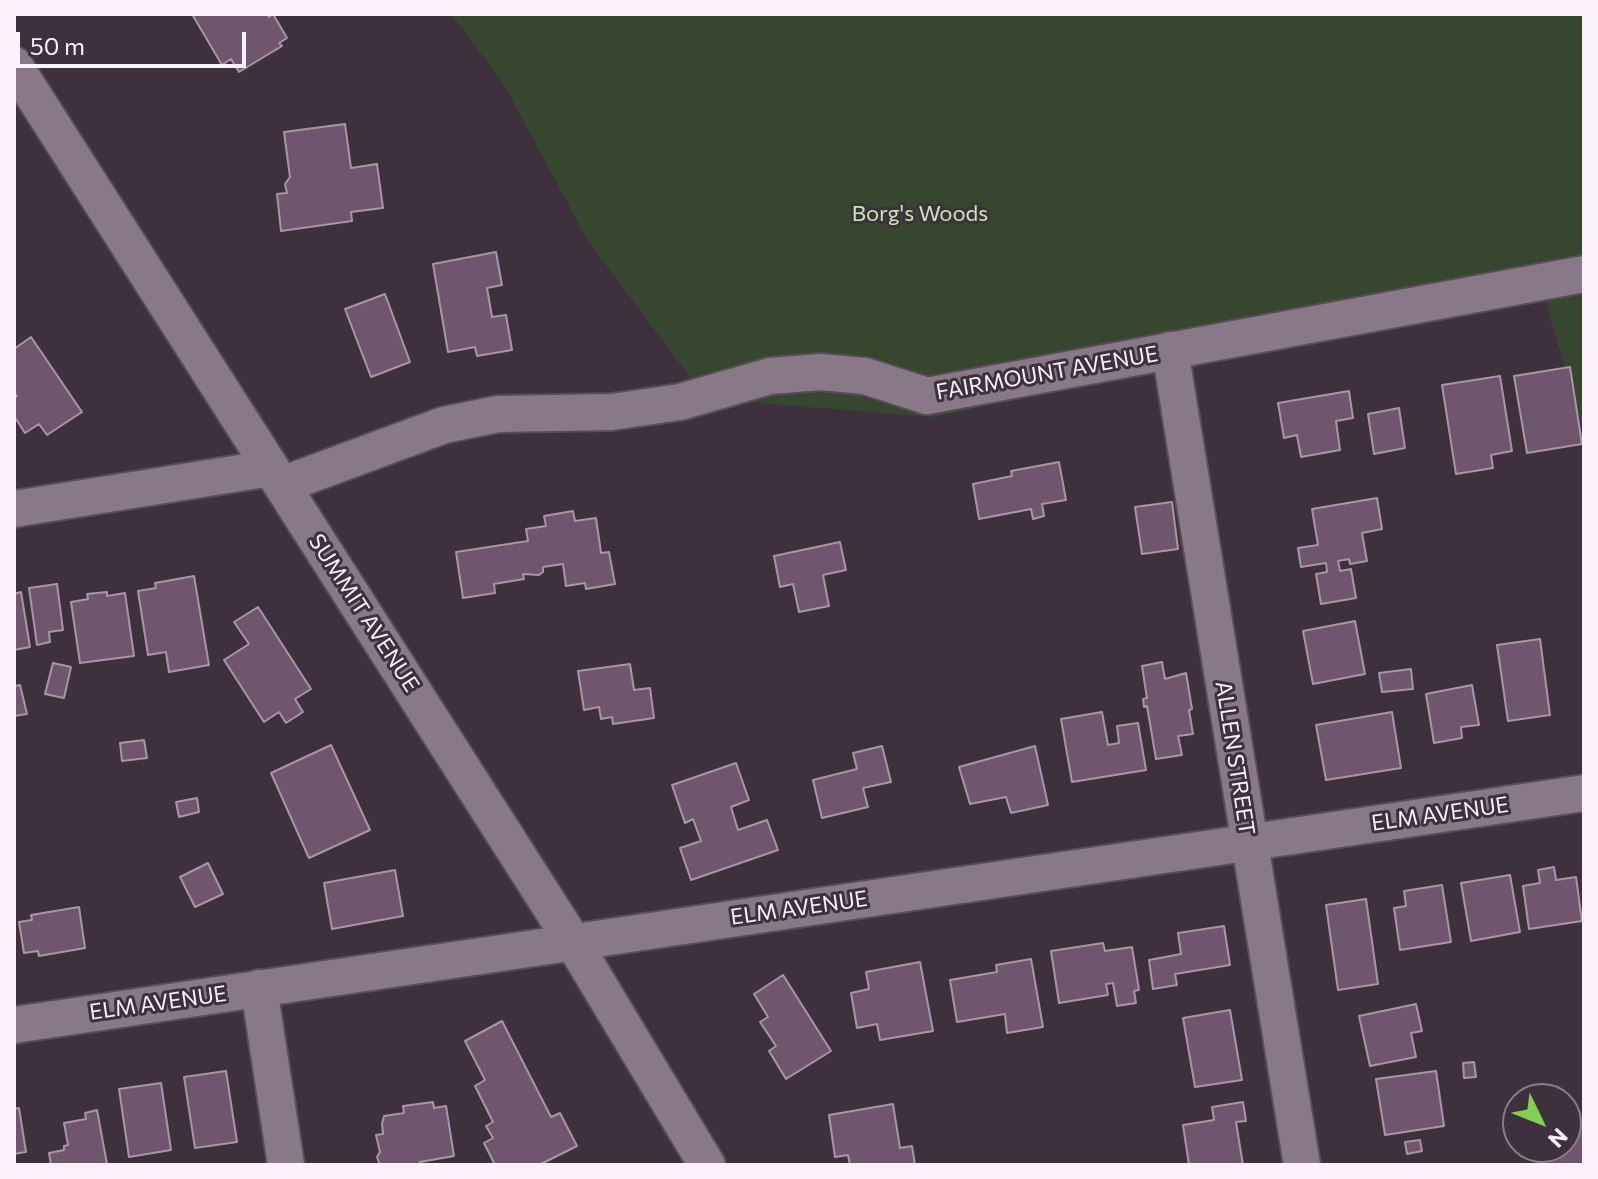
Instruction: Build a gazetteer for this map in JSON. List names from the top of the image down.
{
  "streets": {
    "street": [
      "FAIRMOUNT AVENUE",
      "SUMMIT AVENUE",
      "ALLEN STREET",
      "ELM AVENUE"
    ]
  },
  "crossings": [
    ["FAIRMOUNT AVENUE", "SUMMIT AVENUE"],
    ["FAIRMOUNT AVENUE", "ALLEN STREET"],
    ["SUMMIT AVENUE", "ELM AVENUE"],
    ["ALLEN STREET", "ELM AVENUE"]
  ],
  "parks": ["Borg's Woods"],
  "scale_bar": "50 m",
  "north": "bottom right"
}
